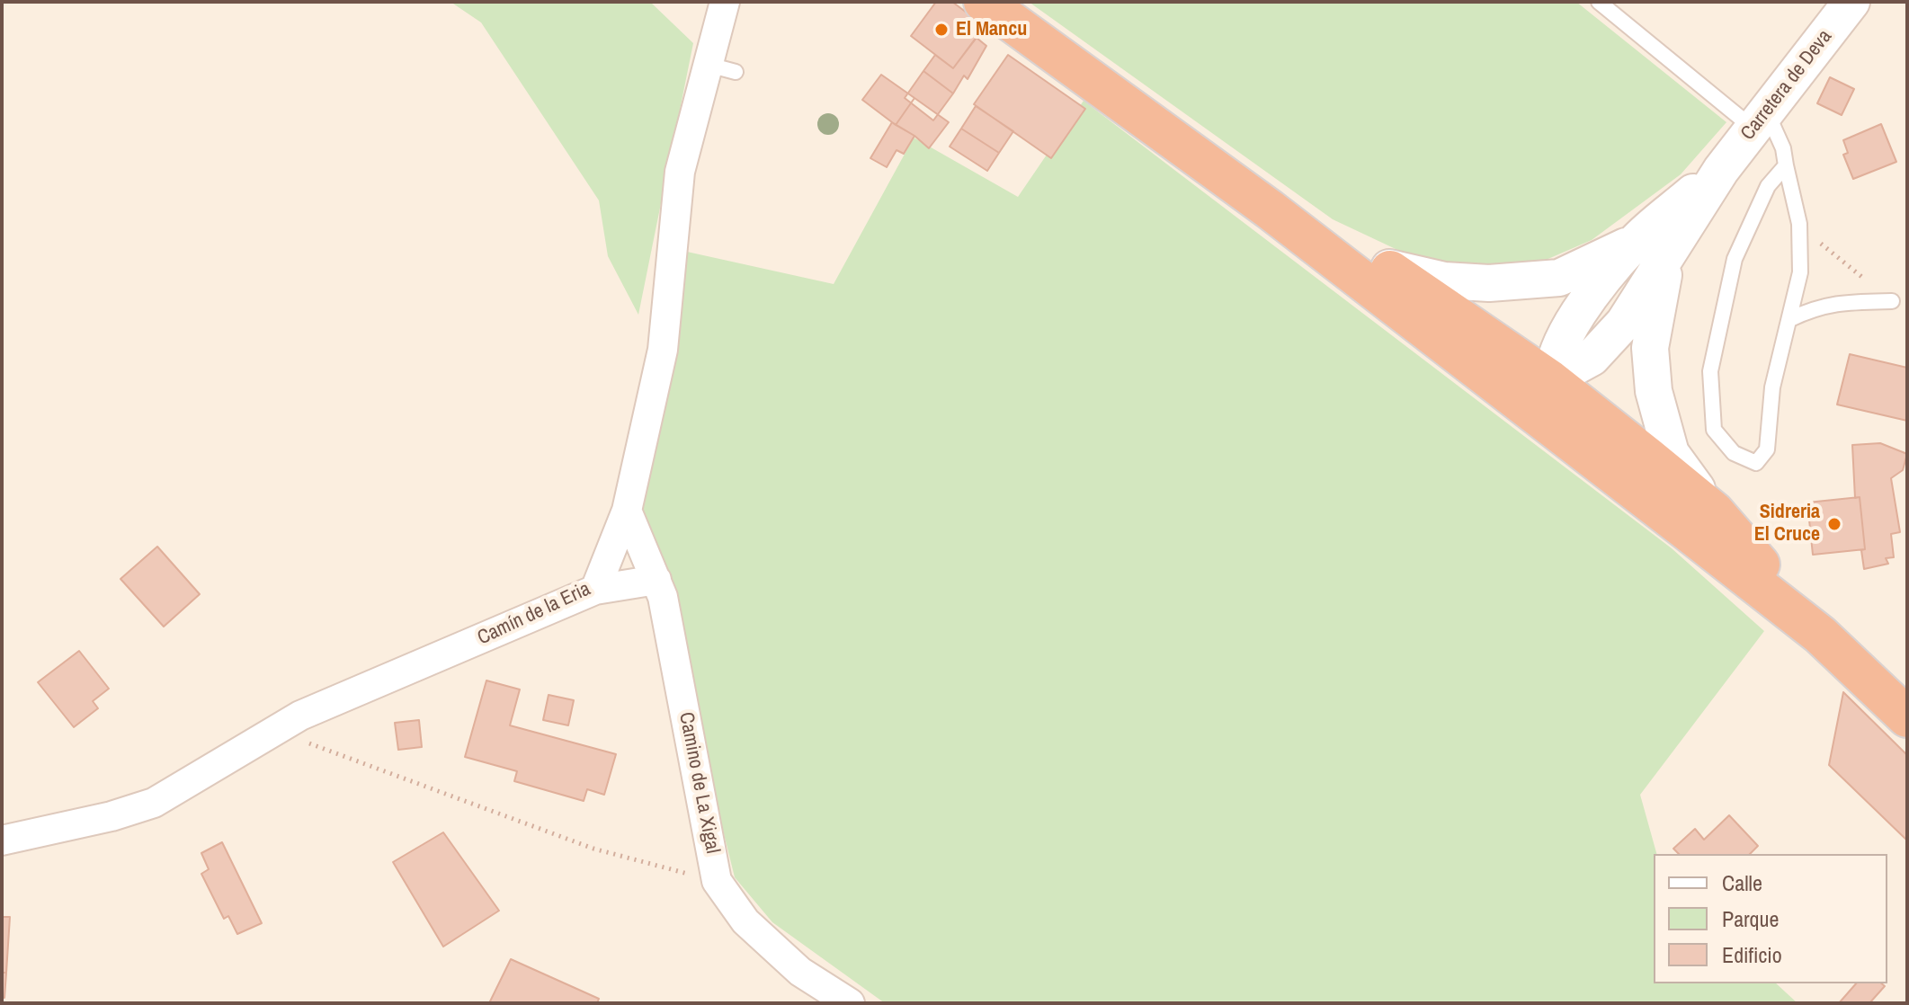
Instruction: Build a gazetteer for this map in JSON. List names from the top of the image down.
{
  "streets": {
    "street": ["Carretera de Deva", "Camín de la Eria", "Camino de La Xigal"]
  },
  "crossings": [
    ["Camín de la Eria", "Camino de La Xigal"]
  ],
  "places": ["El Mancu", "Sidreria El Cruce"],
  "legend": ["Calle", "Parque", "Edificio"]
}
